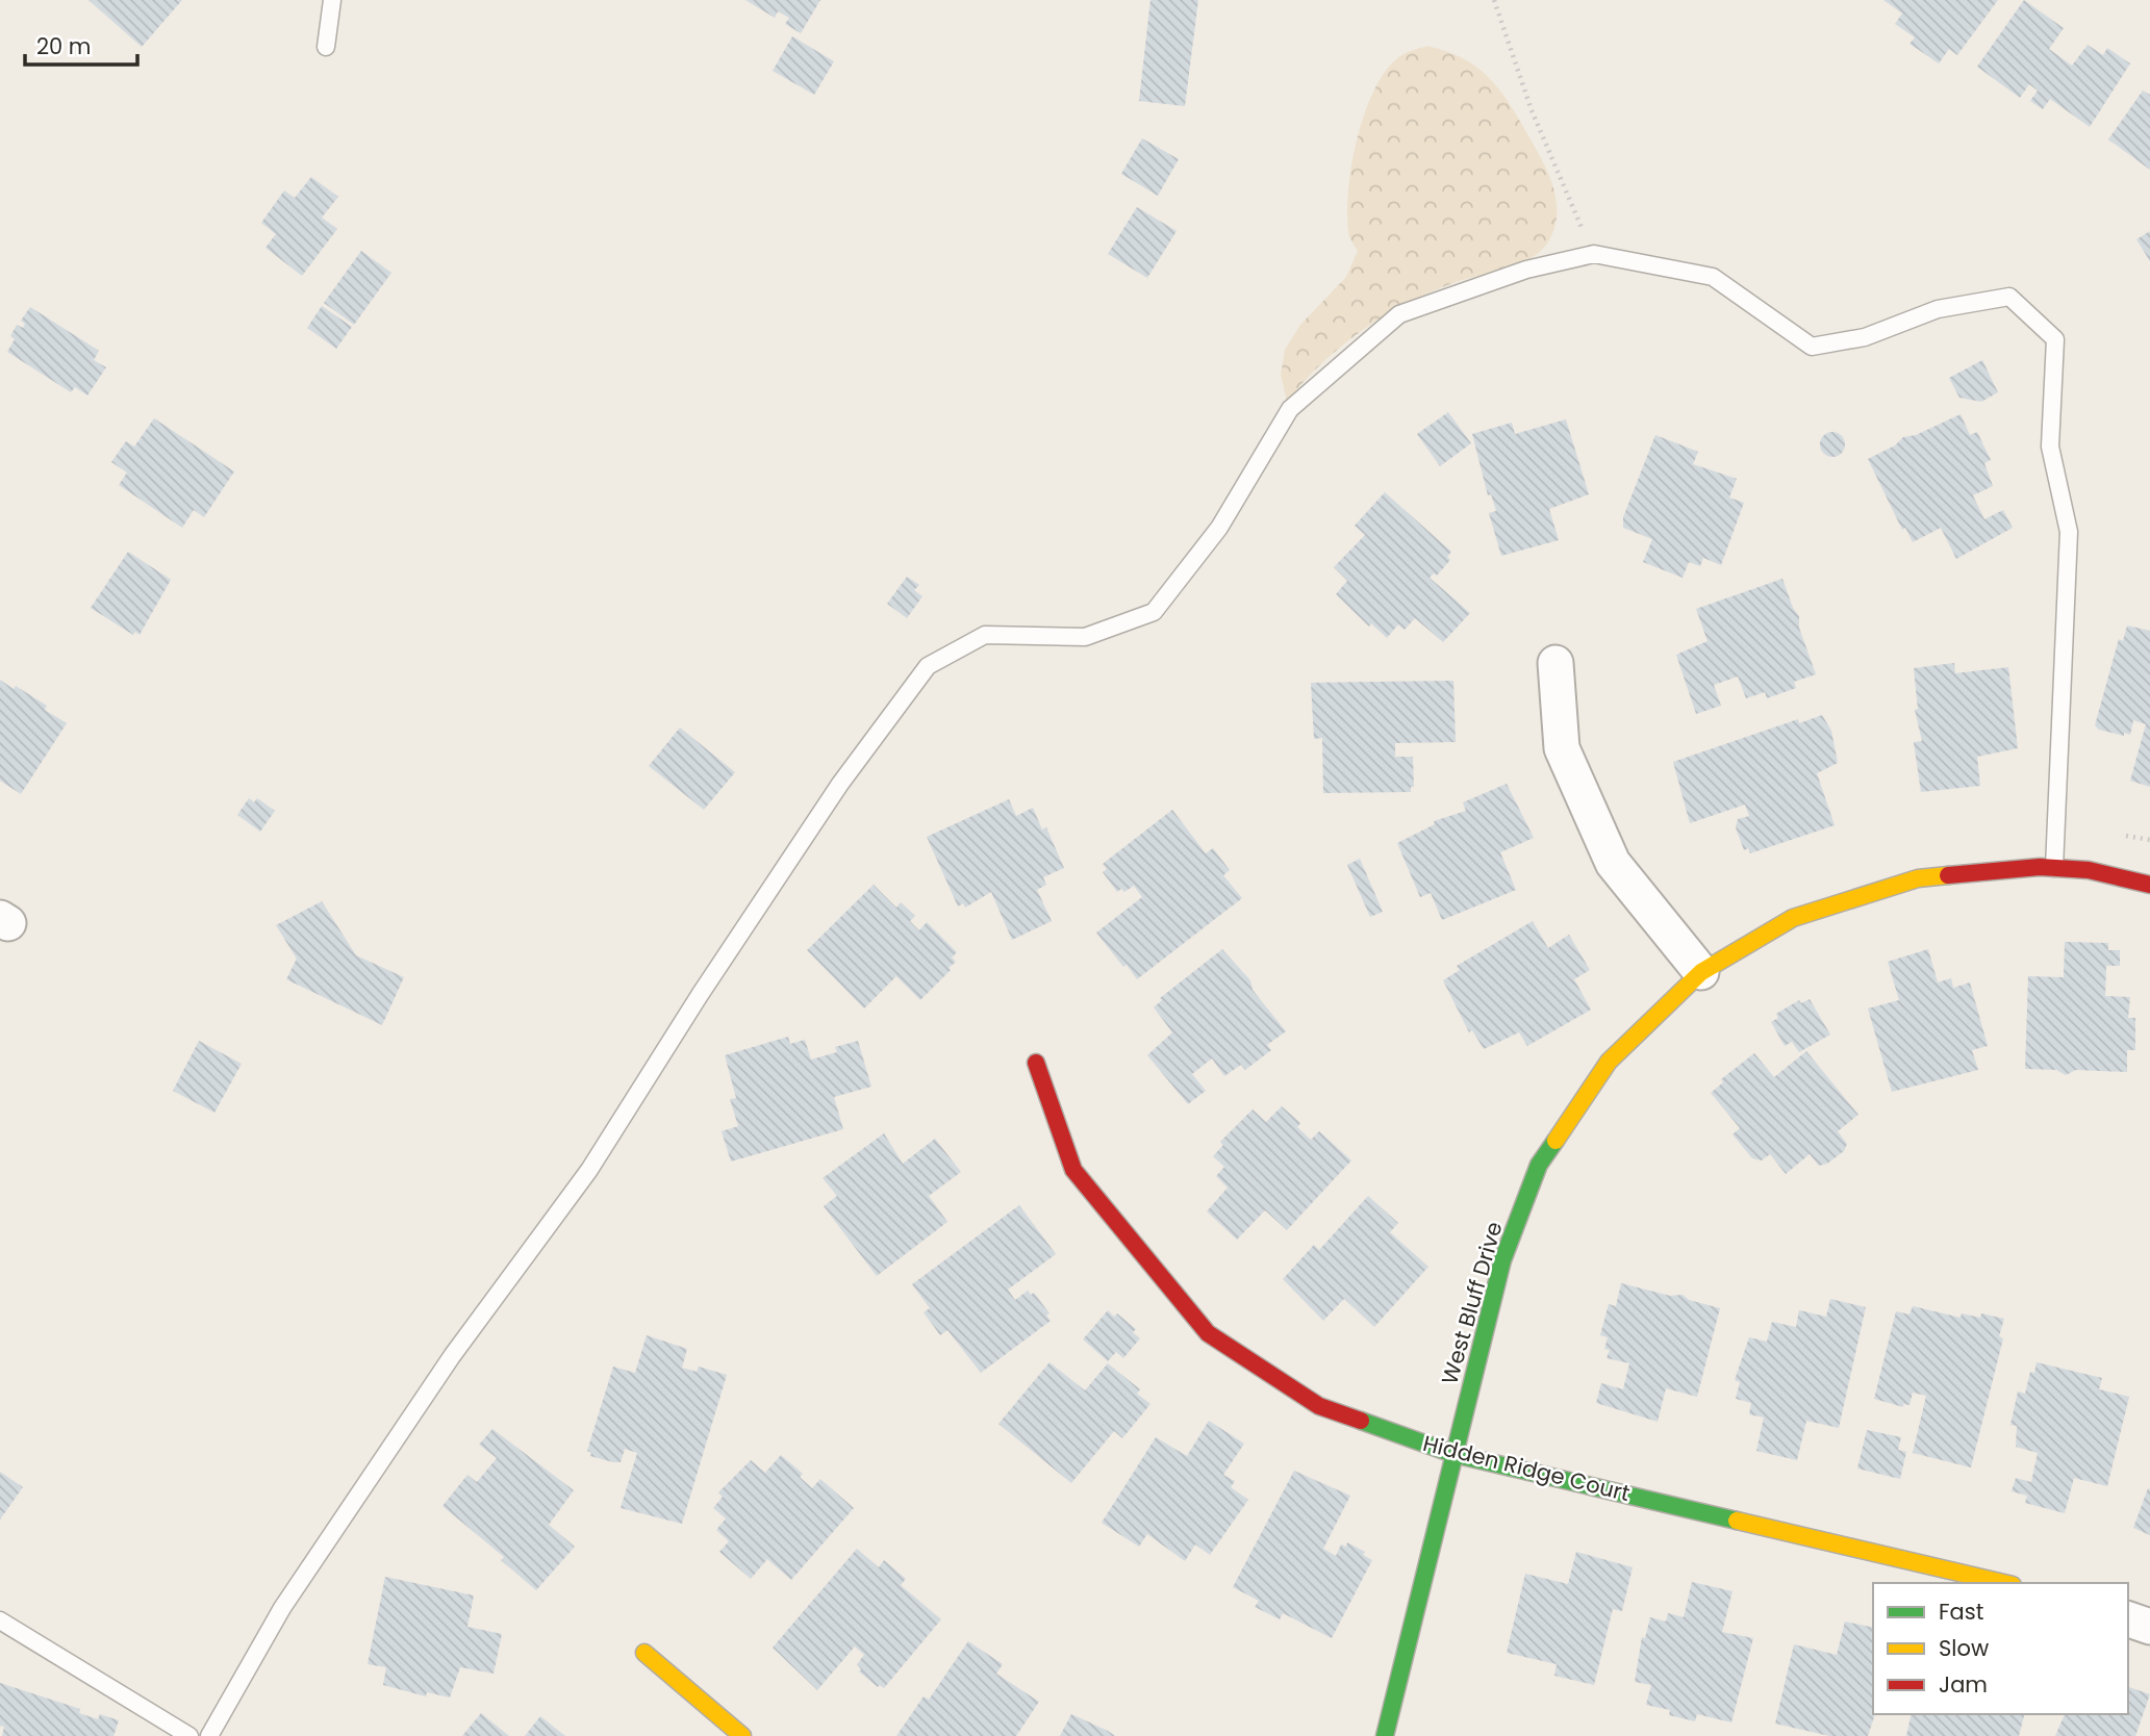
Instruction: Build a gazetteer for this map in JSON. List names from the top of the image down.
{
  "streets": {
    "street": ["West Bluff Drive", "Hidden Ridge Court"]
  },
  "crossings": [
    ["West Bluff Drive", "Hidden Ridge Court"]
  ],
  "legend": ["Fast", "Slow", "Jam"],
  "scale_bar": "20 m"
}
